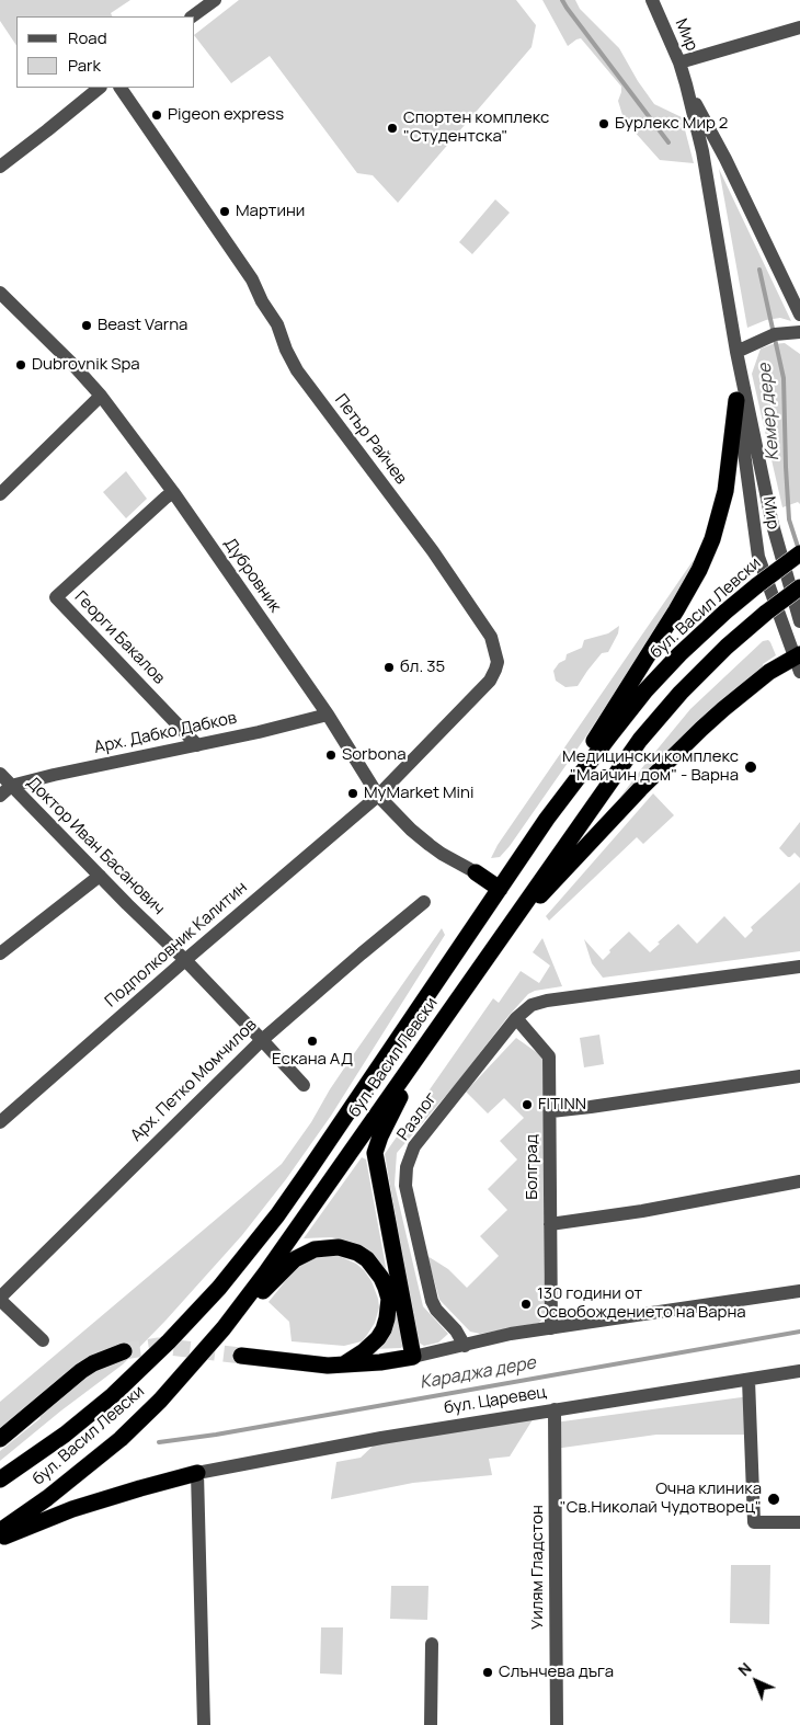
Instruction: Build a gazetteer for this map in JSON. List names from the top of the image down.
{
  "streets": {
    "highway": ["бул. Васил Левски"],
    "street": [
      "Мир",
      "Петър Райчев",
      "Дубровник",
      "Георги Бакалов",
      "Арх. Дабко Дабков",
      "Доктор Иван Басанович",
      "Подполковник Калитин",
      "Арх. Петко Момчилов",
      "Разлог",
      "Болград",
      "бул. Царевец",
      "Уилям Гладстон"
    ]
  },
  "crossings": [
    ["Петър Райчев", "Дубровник"],
    ["Петър Райчев", "Подполковник Калитин"],
    ["Дубровник", "Георги Бакалов"],
    ["Дубровник", "Арх. Дабко Дабков"],
    ["Дубровник", "Подполковник Калитин"],
    ["Георги Бакалов", "Арх. Дабко Дабков"],
    ["Арх. Дабко Дабков", "Доктор Иван Басанович"],
    ["Доктор Иван Басанович", "Подполковник Калитин"],
    ["Доктор Иван Басанович", "Арх. Петко Момчилов"],
    ["Разлог", "Болград"],
    ["бул. Царевец", "Уилям Гладстон"]
  ],
  "water": ["Кемер дере", "Караджа дере"],
  "places": [
    "Pigeon express",
    "Бурлекс Мир 2",
    "Спортен комплекс \"Студентска\"",
    "Мартини",
    "Beast Varna",
    "Dubrovnik Spa",
    "бл. 35",
    "Sorbona",
    "Медицински комплекс \"Майчин дом\" - Варна",
    "MyMarket Mini",
    "Ескана АД",
    "FITINN",
    "130 години от Освобождението на Варна",
    "Очна клиника \"Св.Николай Чудотворец\"",
    "Слънчева дъга"
  ],
  "legend": ["Road", "Park"],
  "north": "top left"
}
